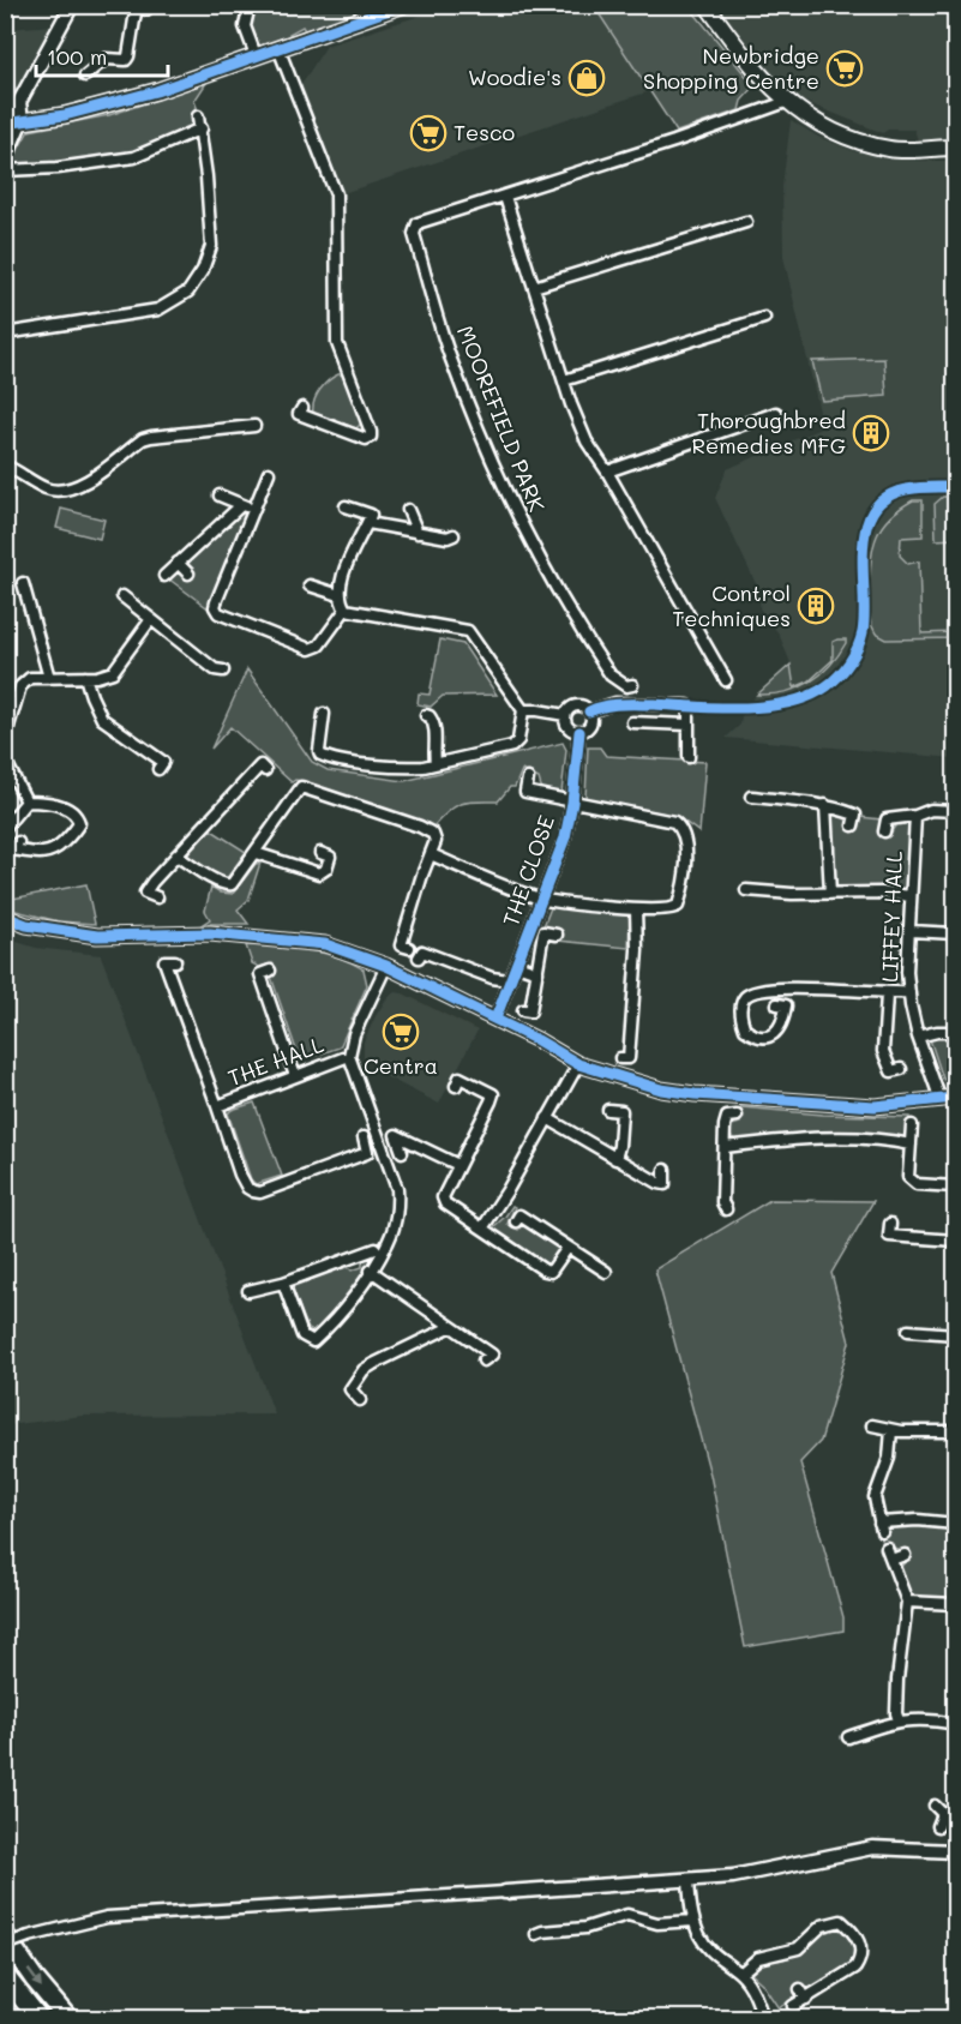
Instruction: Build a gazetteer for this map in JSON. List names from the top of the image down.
{
  "streets": {
    "street": [
      "MOOREFIELD PARK",
      "THE CLOSE",
      "LIFFEY HALL",
      "THE HALL"
    ]
  },
  "places": {
    "supermarket": ["Newbridge Shopping Centre", "Tesco", "Centra"],
    "shop": ["Woodie's"],
    "building": ["Thoroughbred Remedies MFG", "Control Techniques"]
  },
  "scale_bar": "100 m"
}
